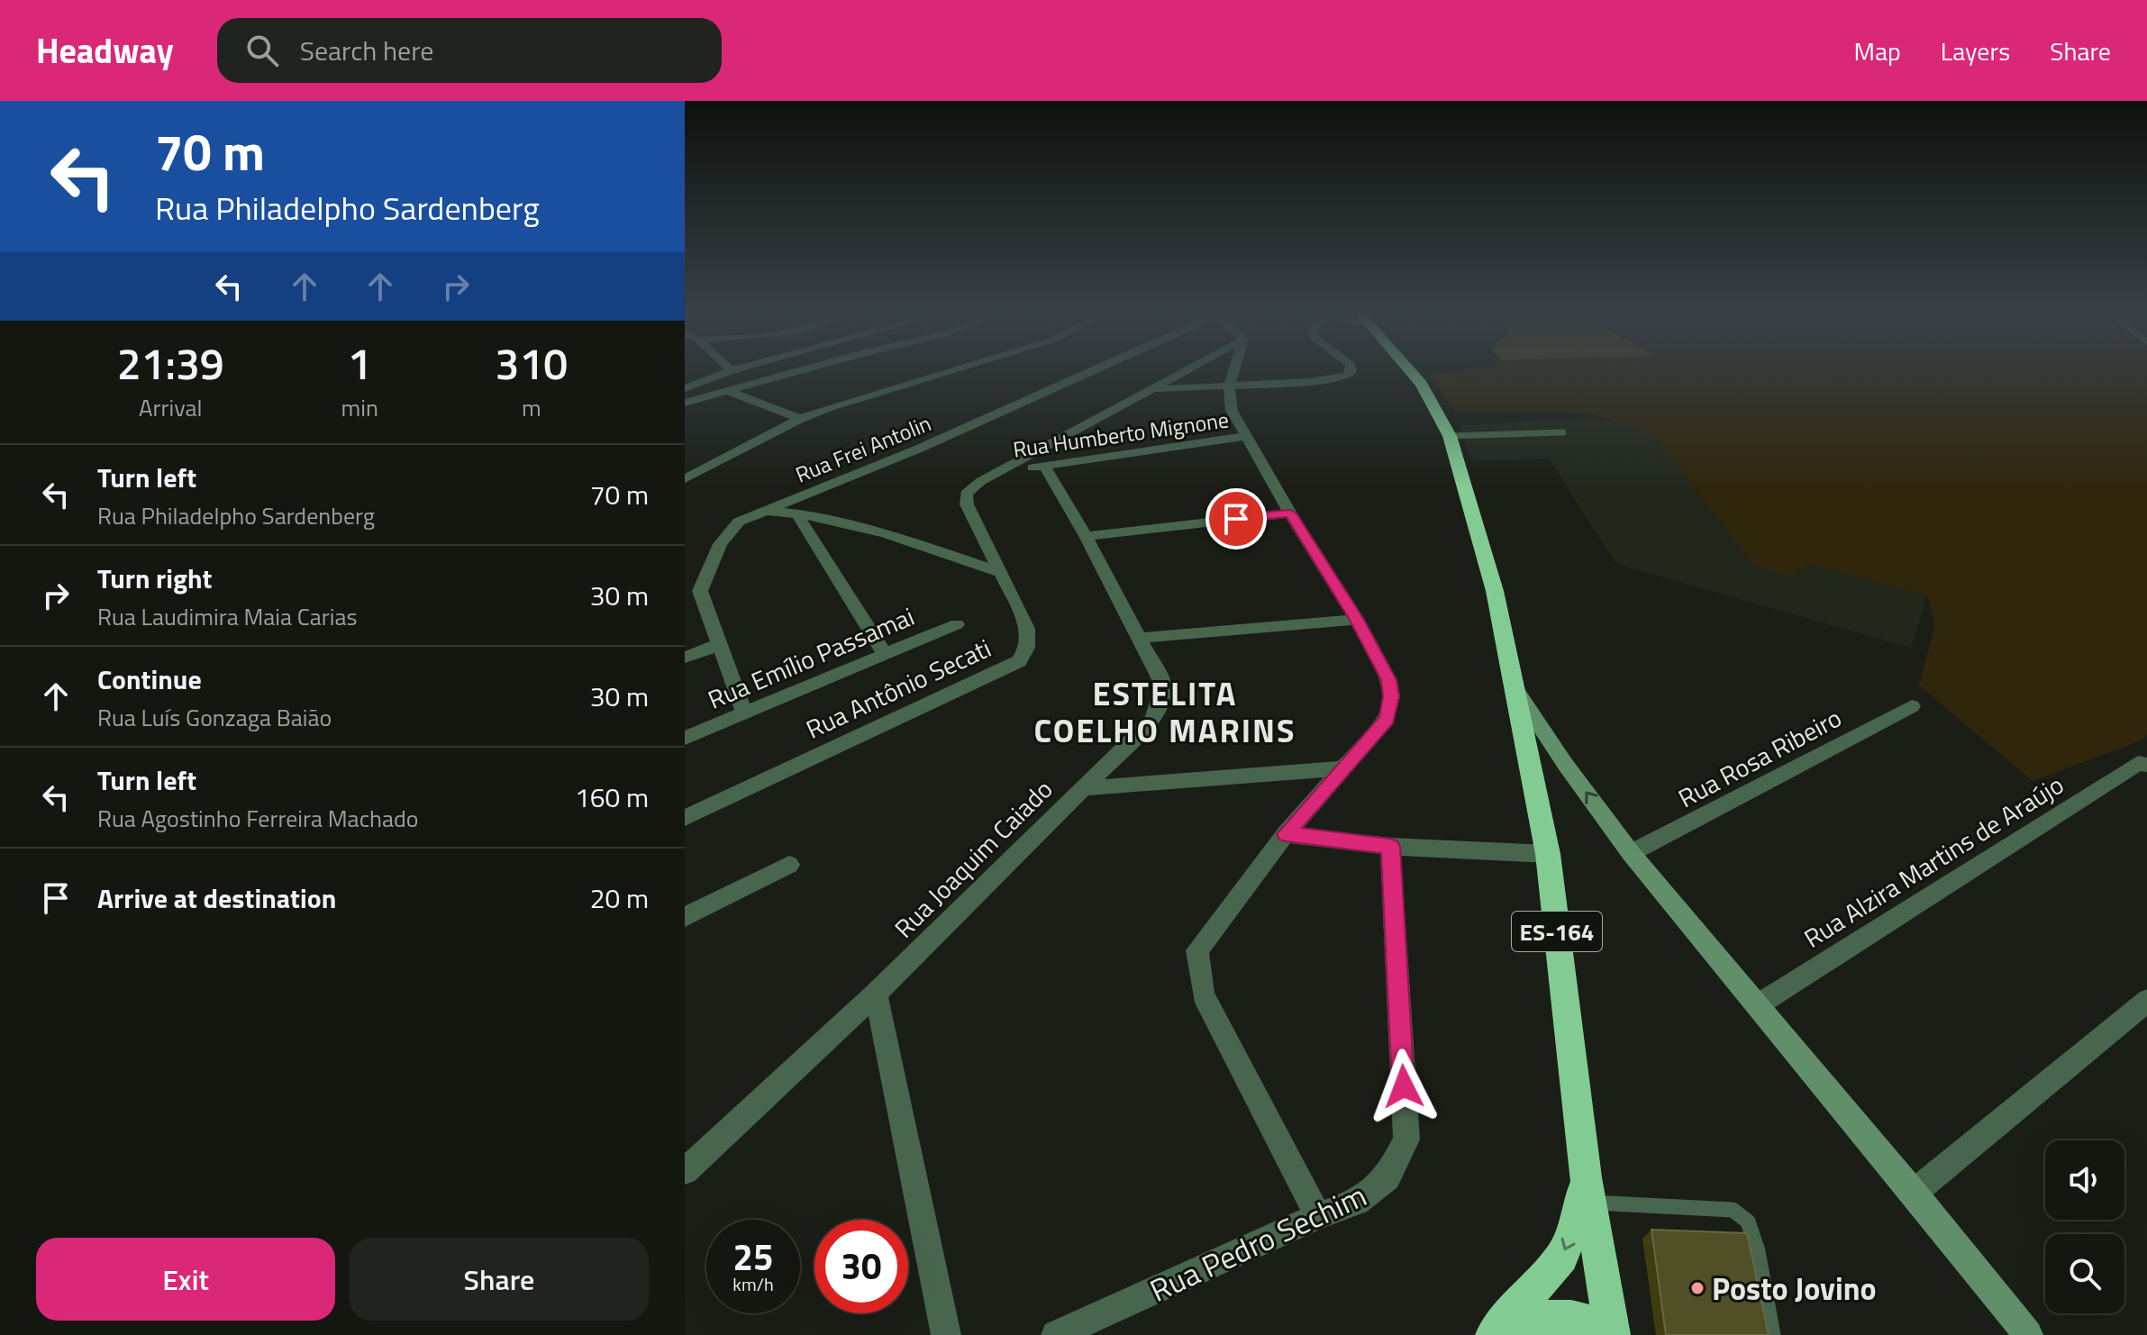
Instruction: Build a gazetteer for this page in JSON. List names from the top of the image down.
{
  "streets": {
    "highway": ["ES-164"],
    "street": [
      "Rua Humberto Mignone",
      "Rua Frei Antolin",
      "Rua Emílio Passamai",
      "Rua Antônio Secati",
      "Rua Rosa Ribeiro",
      "Rua Joaquim Caiado",
      "Rua Alzira Martins de Araújo",
      "Rua Pedro Sechim"
    ]
  },
  "crossings": [
    ["Rua Humberto Mignone", "Rua Antônio Secati"],
    ["Rua Humberto Mignone", "Rua Joaquim Caiado"]
  ],
  "districts": ["ESTELITA COELHO MARINS"],
  "places": ["Posto Jovino"],
  "page": {
    "header": "Headway",
    "search": "Search here",
    "nav": ["Map", "Layers", "Share"],
    "turn": ["70 m", "Rua Philadelpho Sardenberg"],
    "eta": [
      "21:39",
      "Arrival",
      "1",
      "min",
      "310",
      "m"
    ],
    "list": [
      {
        "name": "Turn left",
        "note": "Rua Philadelpho Sardenberg",
        "value": "70 m"
      },
      {
        "name": "Turn right",
        "note": "Rua Laudimira Maia Carias",
        "value": "30 m"
      },
      {
        "name": "Continue",
        "note": "Rua Luís Gonzaga Baião",
        "value": "30 m"
      },
      {
        "name": "Turn left",
        "note": "Rua Agostinho Ferreira Machado",
        "value": "160 m"
      },
      {
        "name": "Arrive at destination",
        "value": "20 m"
      }
    ],
    "speed": "25 km/h",
    "limit": "30",
    "buttons": ["Exit", "Share"]
  }
}
